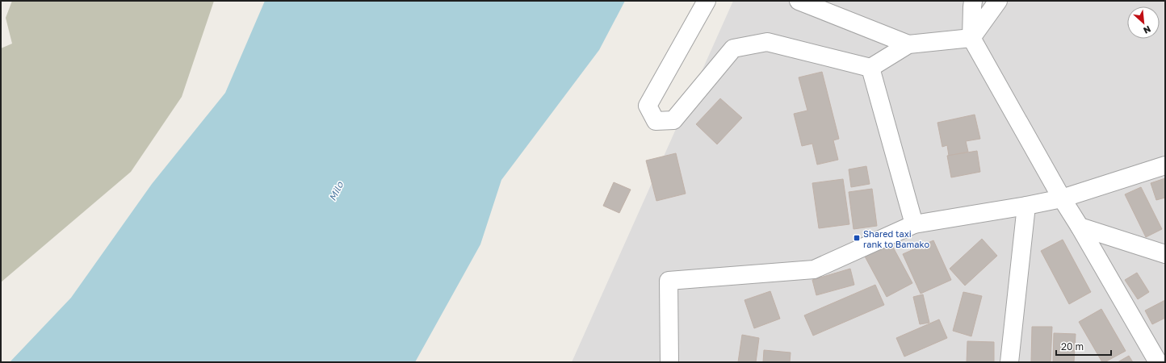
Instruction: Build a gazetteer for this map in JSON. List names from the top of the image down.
{
  "water": ["Milo"],
  "places": {
    "transit": ["Shared taxi rank to Bamako"]
  },
  "scale_bar": "20 m",
  "north": "bottom right"
}
